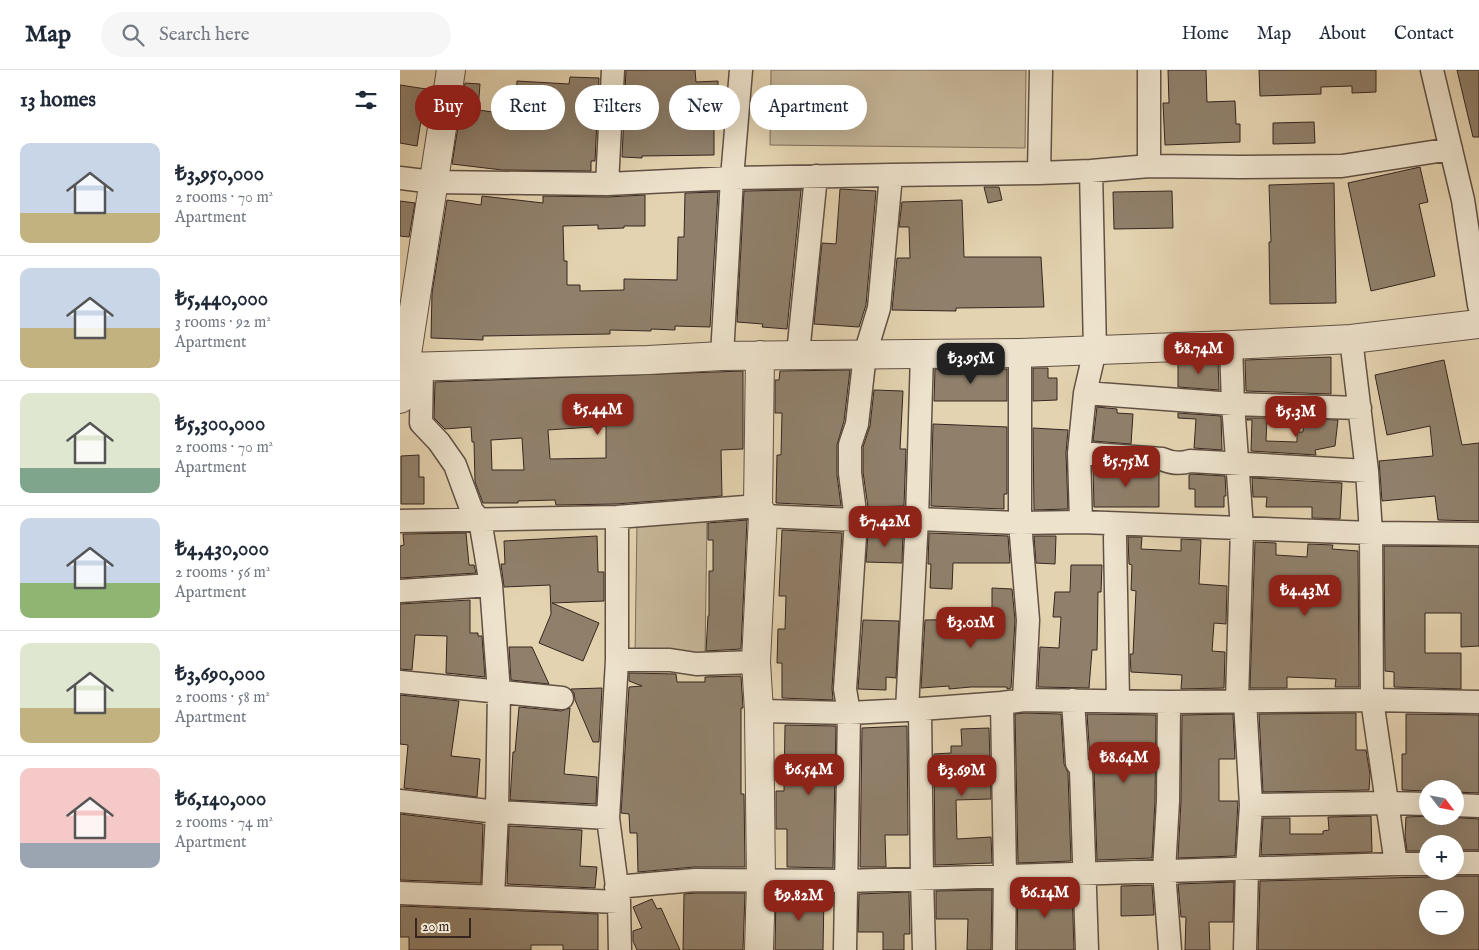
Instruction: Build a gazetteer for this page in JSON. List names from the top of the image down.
{
  "scale_bar": "20 m",
  "north": "bottom right",
  "page": {
    "header": "Map",
    "search": "Search here",
    "nav": [
      "Home",
      "Map",
      "About",
      "Contact"
    ],
    "heading": "13 homes",
    "chip": [
      "Buy",
      "Rent",
      "Filters",
      "New",
      "Apartment"
    ],
    "list": [
      {
        "name": "₺3,950,000",
        "note": "2 rooms · 70 m² · Apartment"
      },
      {
        "name": "₺5,440,000",
        "note": "3 rooms · 92 m² · Apartment"
      },
      {
        "name": "₺5,300,000",
        "note": "2 rooms · 70 m² · Apartment"
      },
      {
        "name": "₺4,430,000",
        "note": "2 rooms · 56 m² · Apartment"
      },
      {
        "name": "₺3,690,000",
        "note": "2 rooms · 58 m² · Apartment"
      },
      {
        "name": "₺6,140,000",
        "note": "2 rooms · 74 m² · Apartment"
      }
    ],
    "price": [
      "₺8.74M",
      "₺3.95M",
      "₺5.44M",
      "₺5.3M",
      "₺5.75M",
      "₺7.42M",
      "₺4.43M",
      "₺3.01M",
      "₺8.64M",
      "₺6.54M",
      "₺3.69M",
      "₺6.14M",
      "₺9.82M"
    ],
    "map_buttons": ["+", "−"],
    "scale": "20 m"
  }
}
